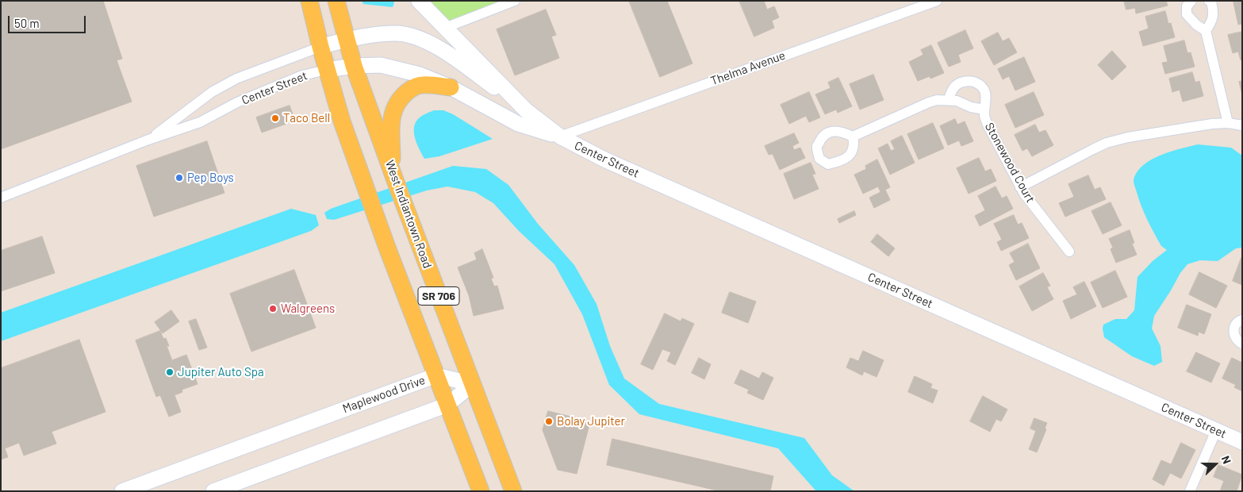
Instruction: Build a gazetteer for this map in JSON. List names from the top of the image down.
{
  "streets": {
    "main road": ["West Indiantown Road", "SR 706"],
    "street": [
      "Thelma Avenue",
      "Center Street",
      "Stonewood Court",
      "Maplewood Drive"
    ]
  },
  "crossings": [
    ["Thelma Avenue", "Center Street"],
    ["Center Street", "West Indiantown Road"],
    ["Center Street", "SR 706"],
    ["West Indiantown Road", "Maplewood Drive"],
    ["SR 706", "Maplewood Drive"]
  ],
  "places": [
    "Taco Bell",
    "Pep Boys",
    "Walgreens",
    "Jupiter Auto Spa",
    "Bolay Jupiter"
  ],
  "scale_bar": "50 m",
  "north": "right"
}
